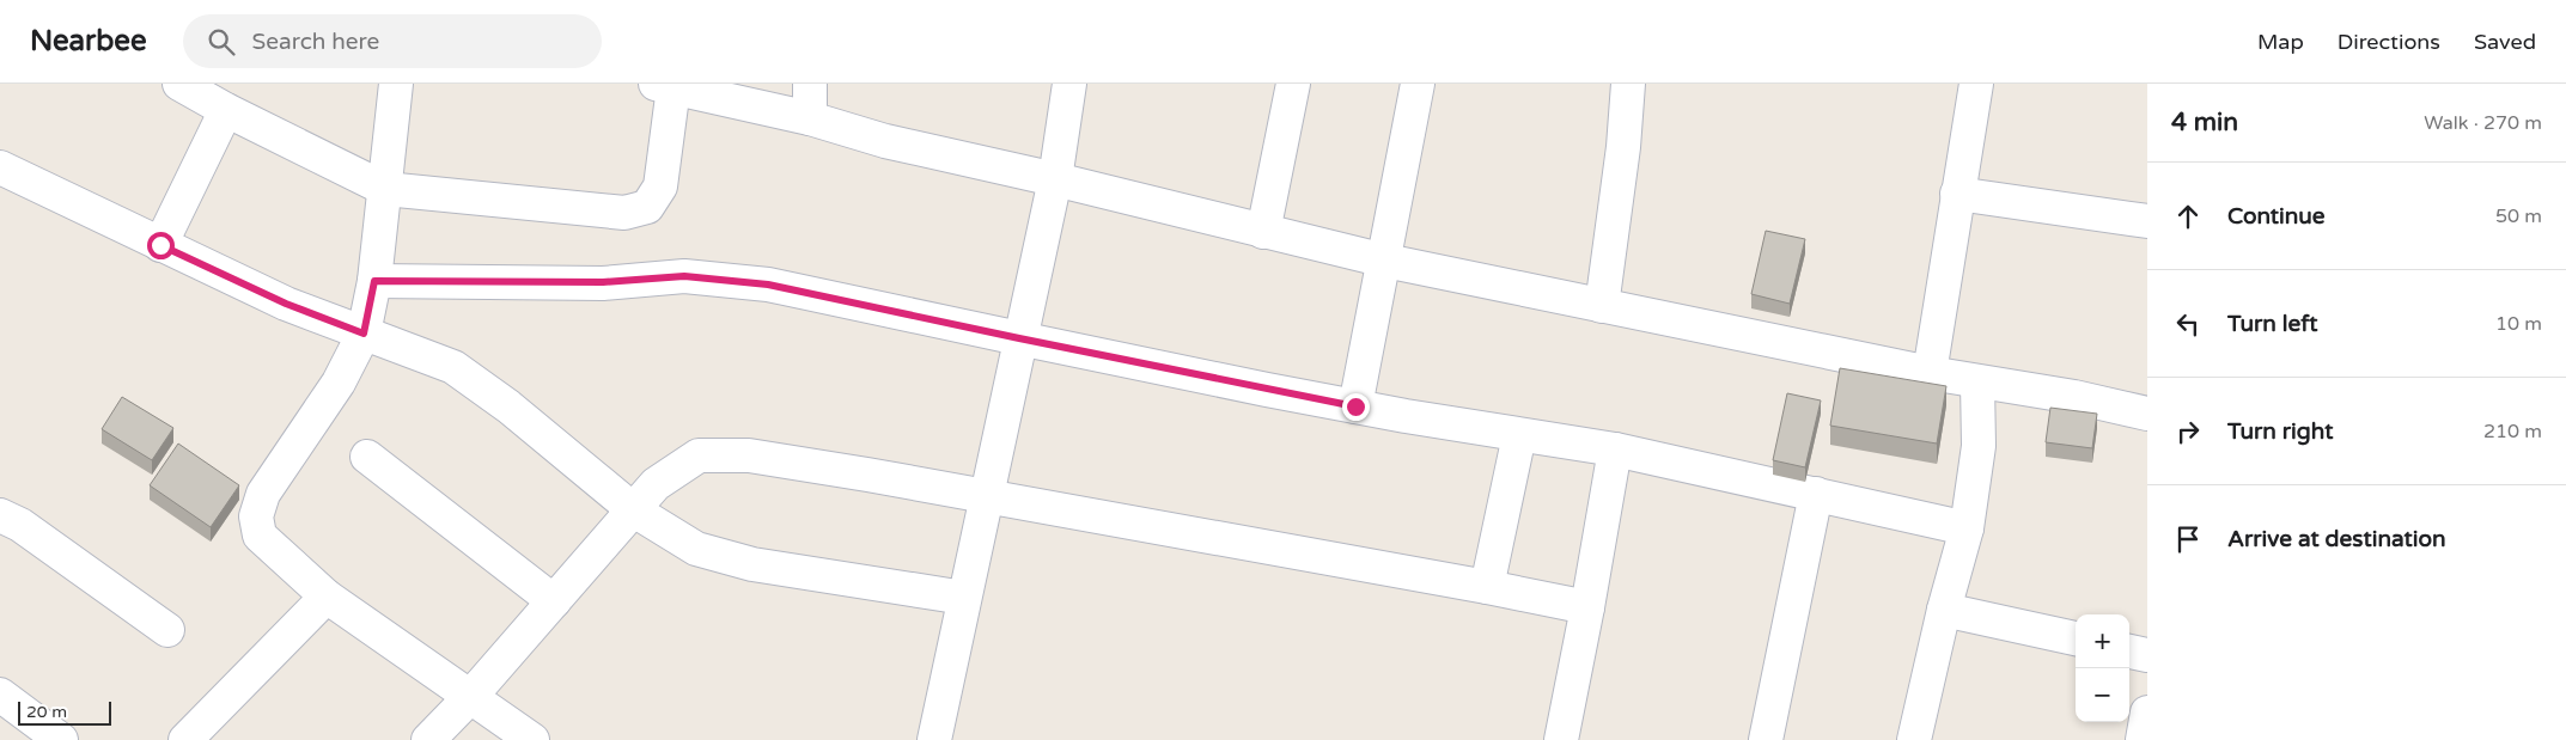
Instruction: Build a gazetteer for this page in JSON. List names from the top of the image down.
{
  "scale_bar": "20 m",
  "page": {
    "header": "Nearbee",
    "search": "Search here",
    "nav": ["Map", "Directions", "Saved"],
    "heading": ["4 min", "Walk · 270 m"],
    "list": [
      ["Continue", "50 m"],
      ["Turn left", "10 m"],
      ["Turn right", "210 m"],
      "Arrive at destination"
    ],
    "map_buttons": ["+", "−"],
    "scale": "20 m"
  }
}
